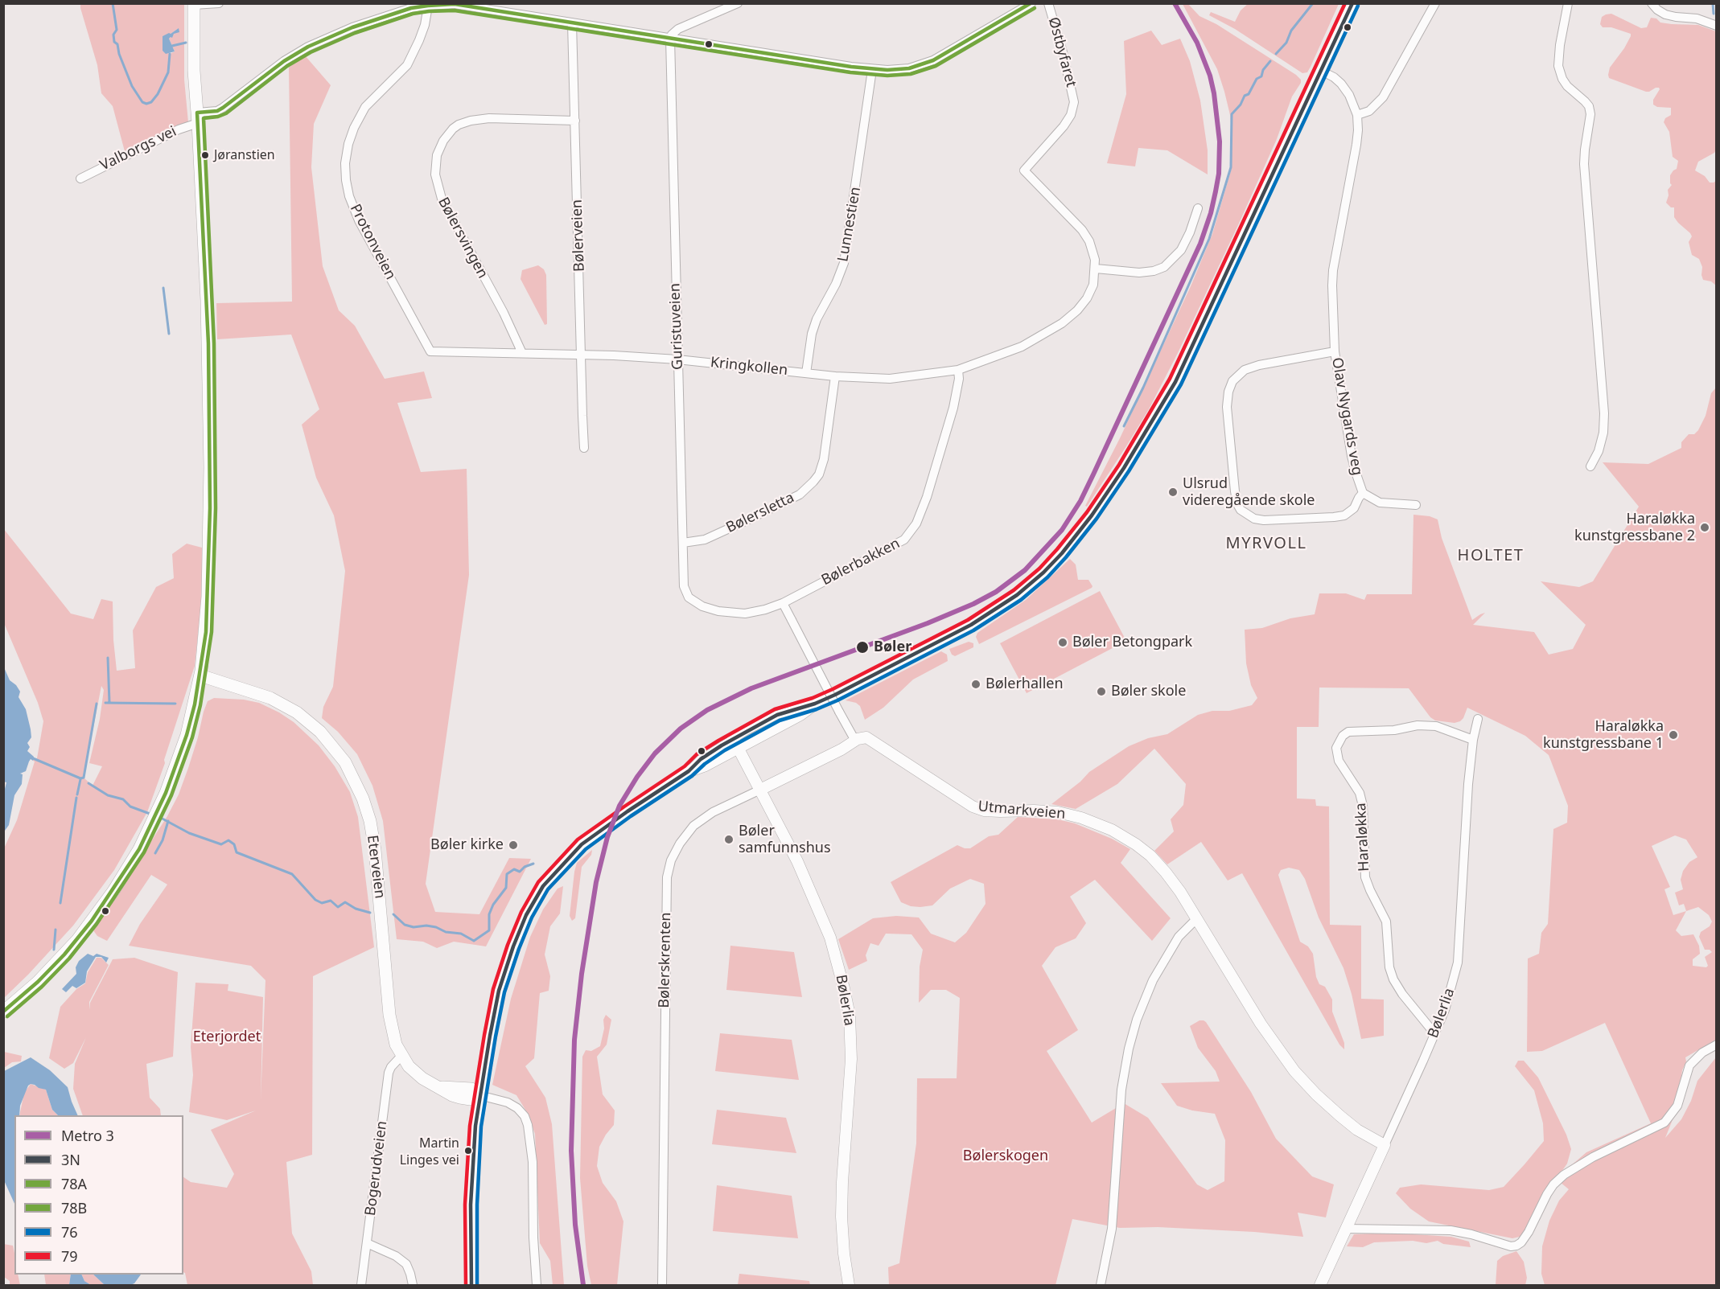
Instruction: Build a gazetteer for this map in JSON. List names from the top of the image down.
{
  "streets": {
    "main road": ["Eterveien"],
    "street": [
      "Østbyfaret",
      "Valborgs vei",
      "Lunnestien",
      "Bølerveien",
      "Bølersvingen",
      "Protonveien",
      "Guristuveien",
      "Kringkollen",
      "Olav Nygards veg",
      "Bølersletta",
      "Bølerbakken",
      "Utmarkveien",
      "Haraløkka",
      "Bølerskrenten",
      "Bølerlia",
      "Bogerudveien"
    ]
  },
  "crossings": [
    ["Østbyfaret", "Kringkollen"],
    ["Valborgs vei", "Lunnestien"],
    ["Valborgs vei", "Bølerveien"],
    ["Valborgs vei", "Protonveien"],
    ["Valborgs vei", "Guristuveien"],
    ["Lunnestien", "Kringkollen"],
    ["Bølerveien", "Bølersvingen"],
    ["Bølerveien", "Kringkollen"],
    ["Bølersvingen", "Kringkollen"],
    ["Protonveien", "Kringkollen"],
    ["Guristuveien", "Kringkollen"],
    ["Guristuveien", "Bølersletta"],
    ["Guristuveien", "Bølerbakken"],
    ["Kringkollen", "Bølersletta"],
    ["Kringkollen", "Bølerbakken"],
    ["Utmarkveien", "Bølerskrenten"],
    ["Utmarkveien", "Bølerlia"],
    ["Haraløkka", "Bølerlia"],
    ["Eterveien", "Bogerudveien"],
    ["Bølerskrenten", "Bølerlia"]
  ],
  "districts": ["MYRVOLL", "HOLTET"],
  "parks": ["Eterjordet", "Bølerskogen"],
  "places": [
    "Jøranstien",
    "Ulsrud videregående skole",
    "Haraløkka kunstgressbane 2",
    "Bøler Betongpark",
    "Bøler",
    "Bølerhallen",
    "Bøler skole",
    "Haraløkka kunstgressbane 1",
    "Bøler samfunnshus",
    "Bøler kirke",
    "Martin Linges vei"
  ],
  "lines": [
    "metro line 3",
    "transit line 3N",
    "transit line 78A",
    "transit line 79",
    "transit line 76",
    "transit line 78B"
  ],
  "legend": [
    "Metro 3",
    "3N",
    "78A",
    "78B",
    "76",
    "79"
  ]
}
